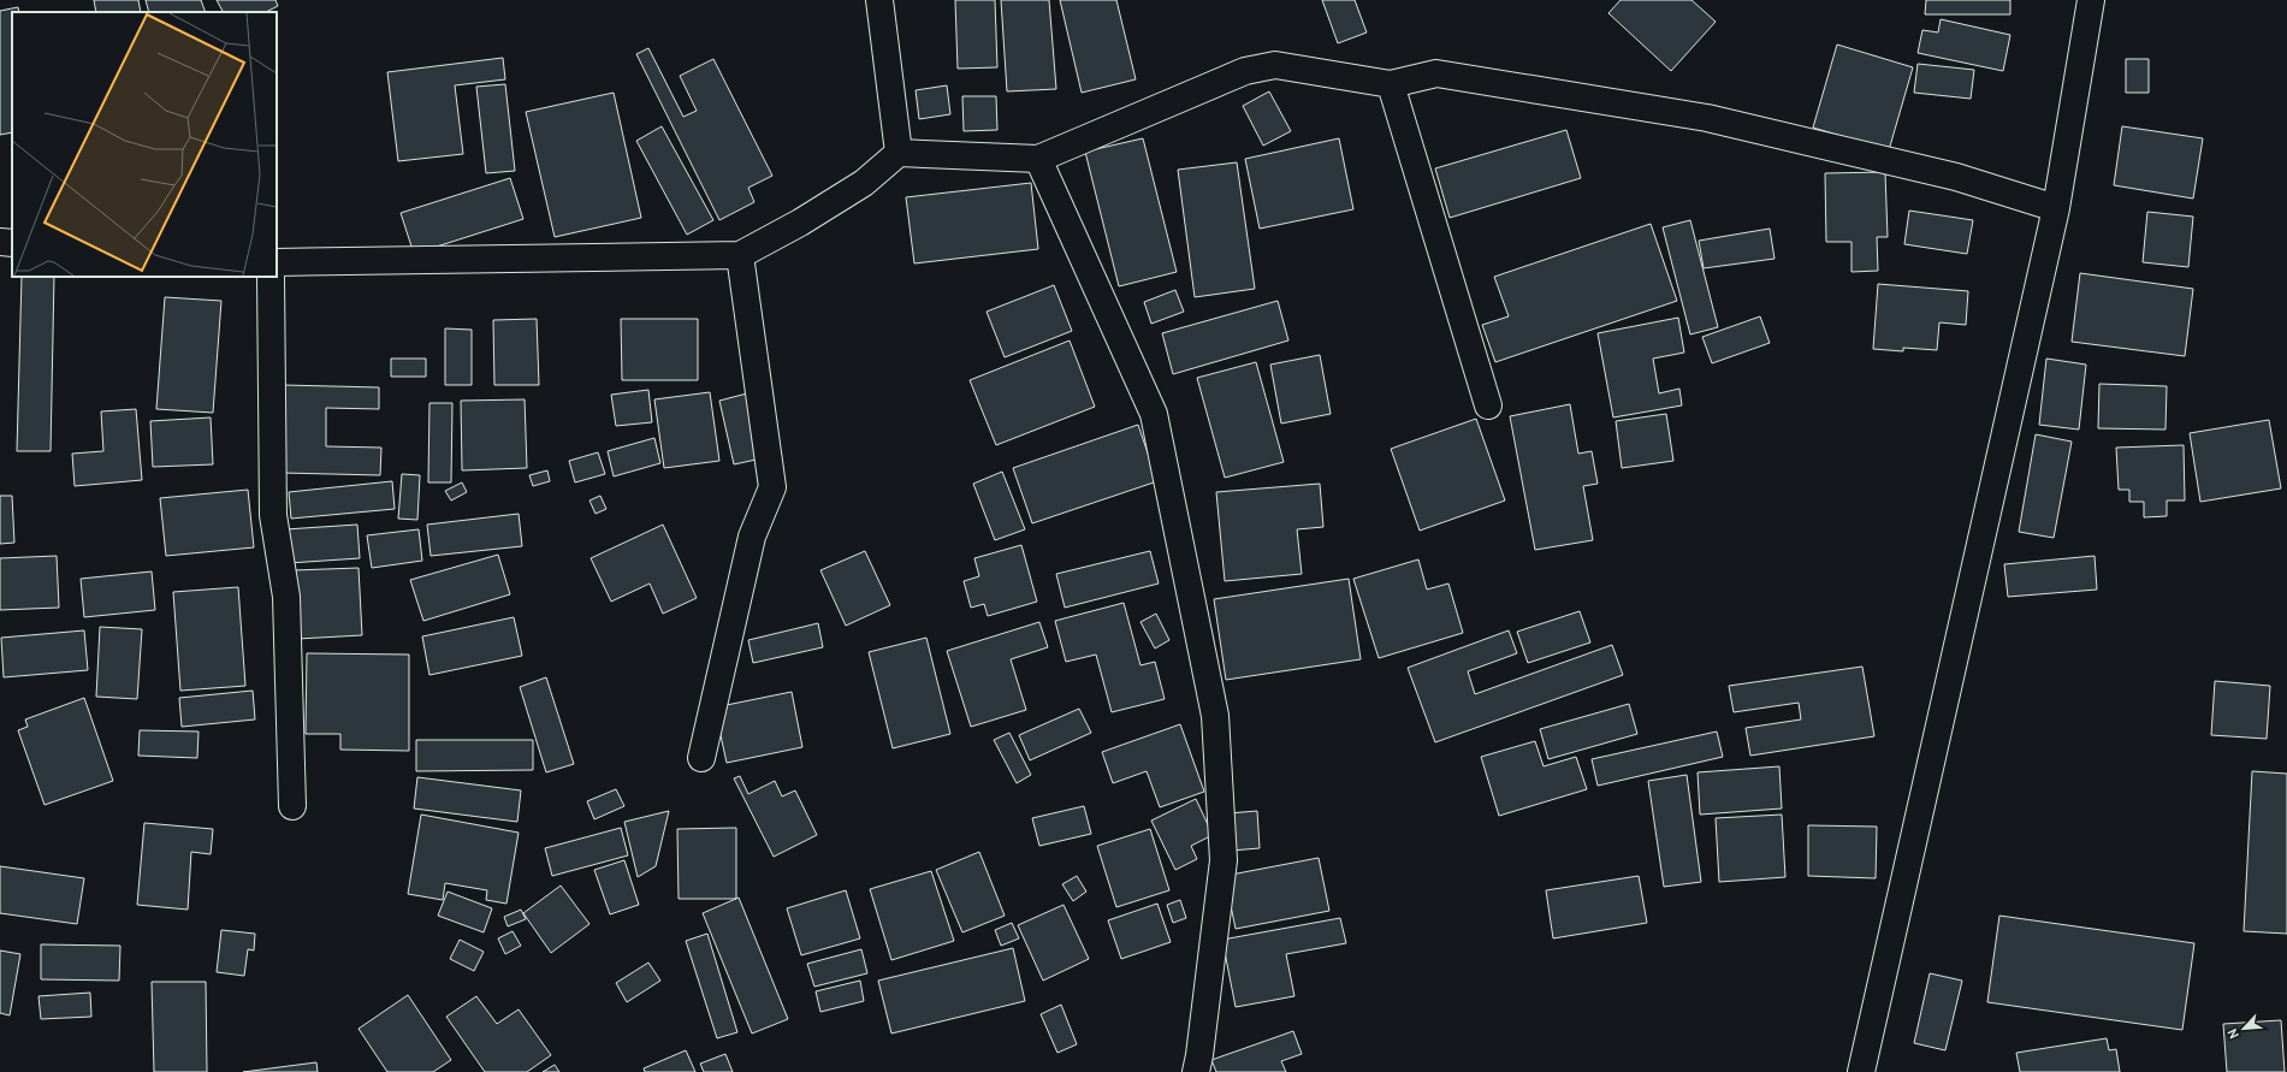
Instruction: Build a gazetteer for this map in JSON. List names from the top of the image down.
{
  "north": "bottom left"
}
